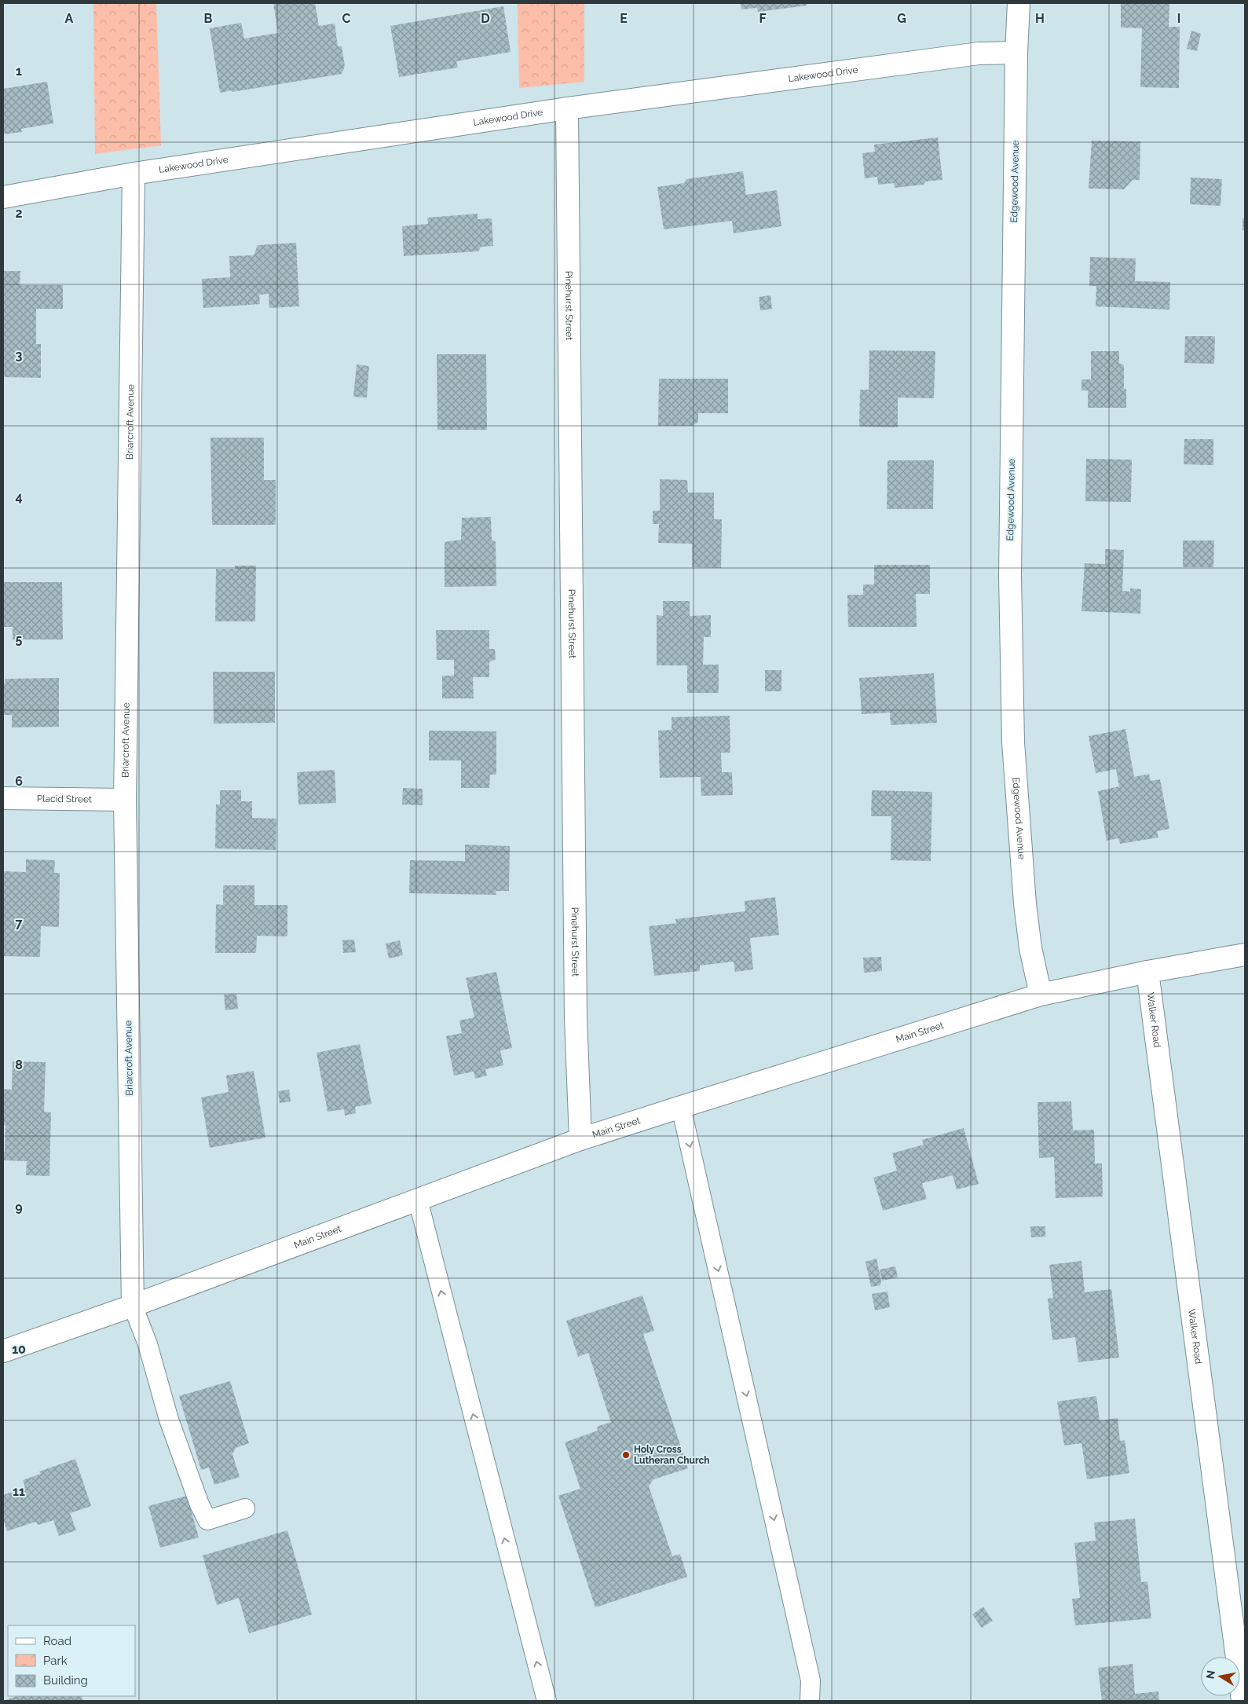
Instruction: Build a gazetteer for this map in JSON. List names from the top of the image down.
{
  "streets": {
    "street": [
      "Lakewood Drive",
      "Edgewood Avenue",
      "Pinehurst Street",
      "Briarcroft Avenue",
      "Placid Street",
      "Walker Road",
      "Main Street"
    ]
  },
  "crossings": [
    ["Lakewood Drive", "Edgewood Avenue"],
    ["Lakewood Drive", "Pinehurst Street"],
    ["Lakewood Drive", "Briarcroft Avenue"],
    ["Edgewood Avenue", "Main Street"],
    ["Pinehurst Street", "Main Street"],
    ["Briarcroft Avenue", "Placid Street"],
    ["Briarcroft Avenue", "Main Street"],
    ["Walker Road", "Main Street"]
  ],
  "places": ["Holy Cross Lutheran Church"],
  "legend": ["Road", "Park", "Building"],
  "north": "left",
  "grid": {
    "columns": [
      "A",
      "B",
      "C",
      "D",
      "E",
      "F",
      "G",
      "H",
      "I"
    ],
    "rows": [
      "1",
      "2",
      "3",
      "4",
      "5",
      "6",
      "7",
      "8",
      "9",
      "10",
      "11"
    ]
  }
}
